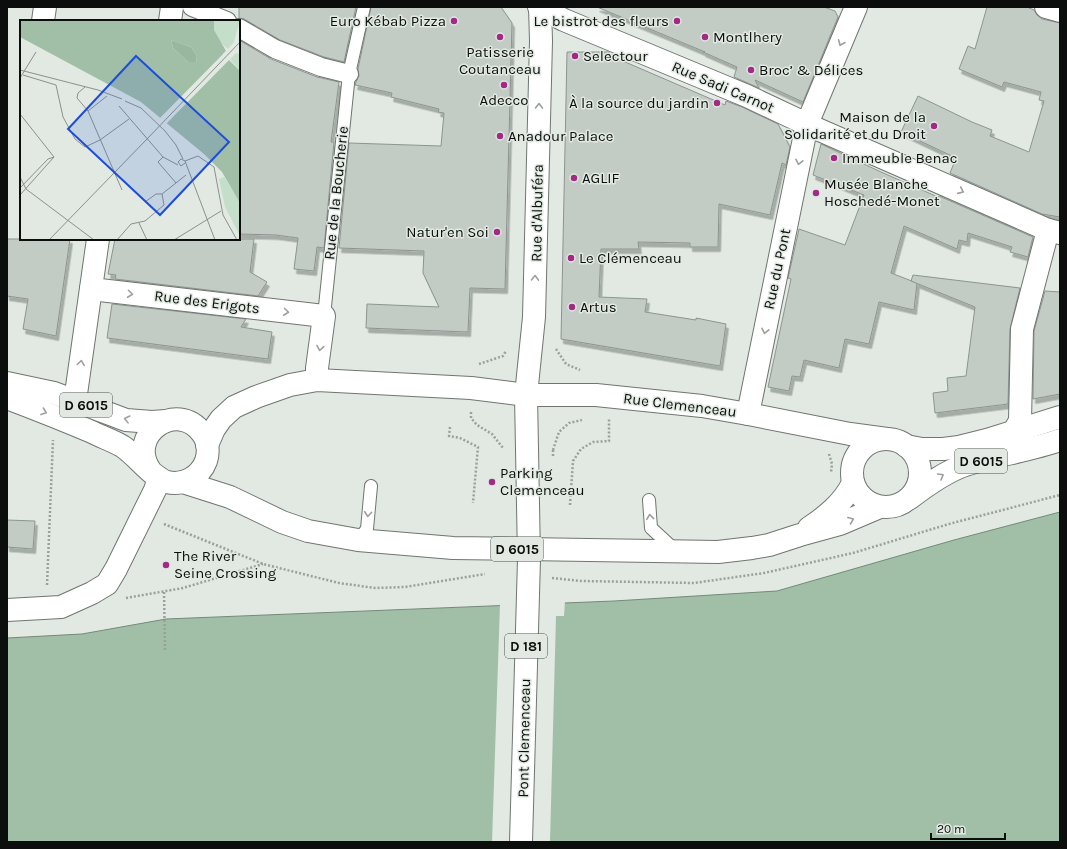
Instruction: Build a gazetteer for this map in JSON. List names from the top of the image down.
{
  "streets": {
    "main road": [
      "Rue Sadi Carnot",
      "Rue de la Boucherie",
      "Rue d'Albuféra",
      "Rue du Pont",
      "Rue des Erigots",
      "D 6015",
      "Rue Clemenceau",
      "D 181",
      "Pont Clemenceau"
    ]
  },
  "crossings": [
    ["Rue Sadi Carnot", "Rue d'Albuféra"],
    ["Rue Sadi Carnot", "Rue du Pont"],
    ["Rue de la Boucherie", "Rue des Erigots"],
    ["Rue de la Boucherie", "Rue Clemenceau"],
    ["Rue d'Albuféra", "Rue Clemenceau"],
    ["Rue d'Albuféra", "Pont Clemenceau"],
    ["Rue du Pont", "Rue Clemenceau"],
    ["D 6015", "Rue Clemenceau"],
    ["Rue Clemenceau", "Pont Clemenceau"]
  ],
  "one_way": ["Rue Sadi Carnot", "Rue d'Albuféra", "Rue du Pont"],
  "places": [
    "Euro Kébab Pizza",
    "Le bistrot des fleurs",
    "Patisserie Coutanceau",
    "Montlhery",
    "Selectour",
    "Broc’ & Délices",
    "Adecco",
    "À la source du jardin",
    "Maison de la Solidarité et du Droit",
    "Anadour Palace",
    "Immeuble Benac",
    "AGLIF",
    "Musée Blanche Hoschedé-Monet",
    "Natur'en Soi",
    "Le Clémenceau",
    "Artus",
    "Parking Clemenceau",
    "The River Seine Crossing"
  ],
  "scale_bar": "20 m"
}
